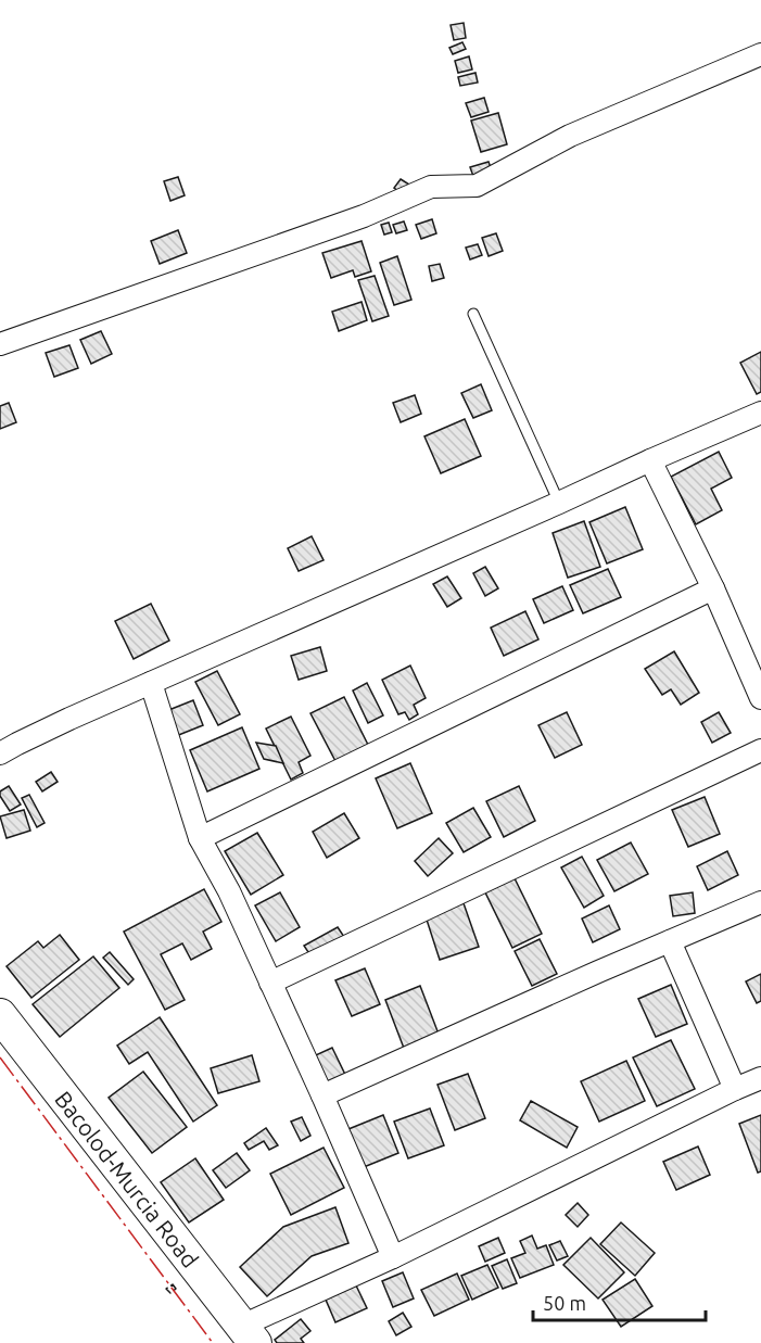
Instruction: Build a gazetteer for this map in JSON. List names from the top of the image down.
{
  "streets": {
    "main road": ["Bacolod-Murcia Road"]
  },
  "scale_bar": "50 m"
}
